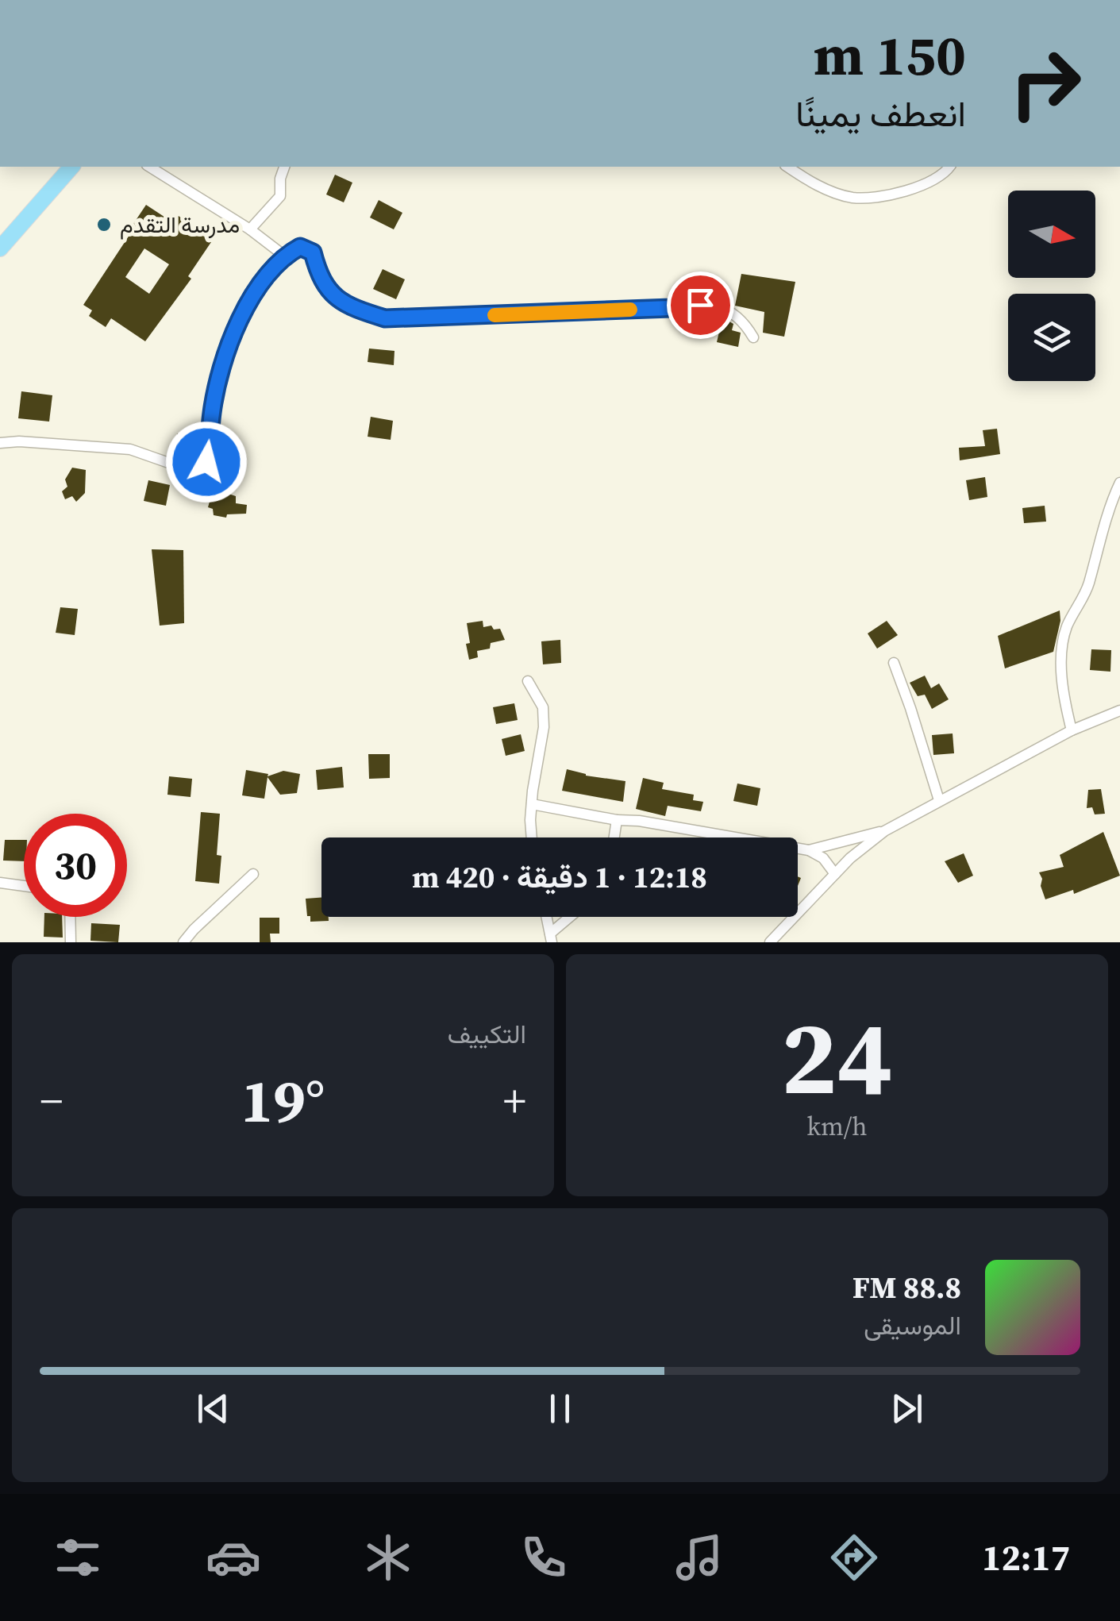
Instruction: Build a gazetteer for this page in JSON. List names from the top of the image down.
{
  "places": ["مدرسة التقدم"],
  "north": "right",
  "page": {
    "turn": ["150 m", "انعطف يمينًا"],
    "limit": "30",
    "trip": "12:18 · 1 دقيقة · 420 m",
    "tile": [
      ["24", "km/h"],
      "التكييف"
    ],
    "heat": ["−", "19°", "+"],
    "song": ["88.8 FM", "الموسيقى"],
    "tabs": "12:17"
  }
}
